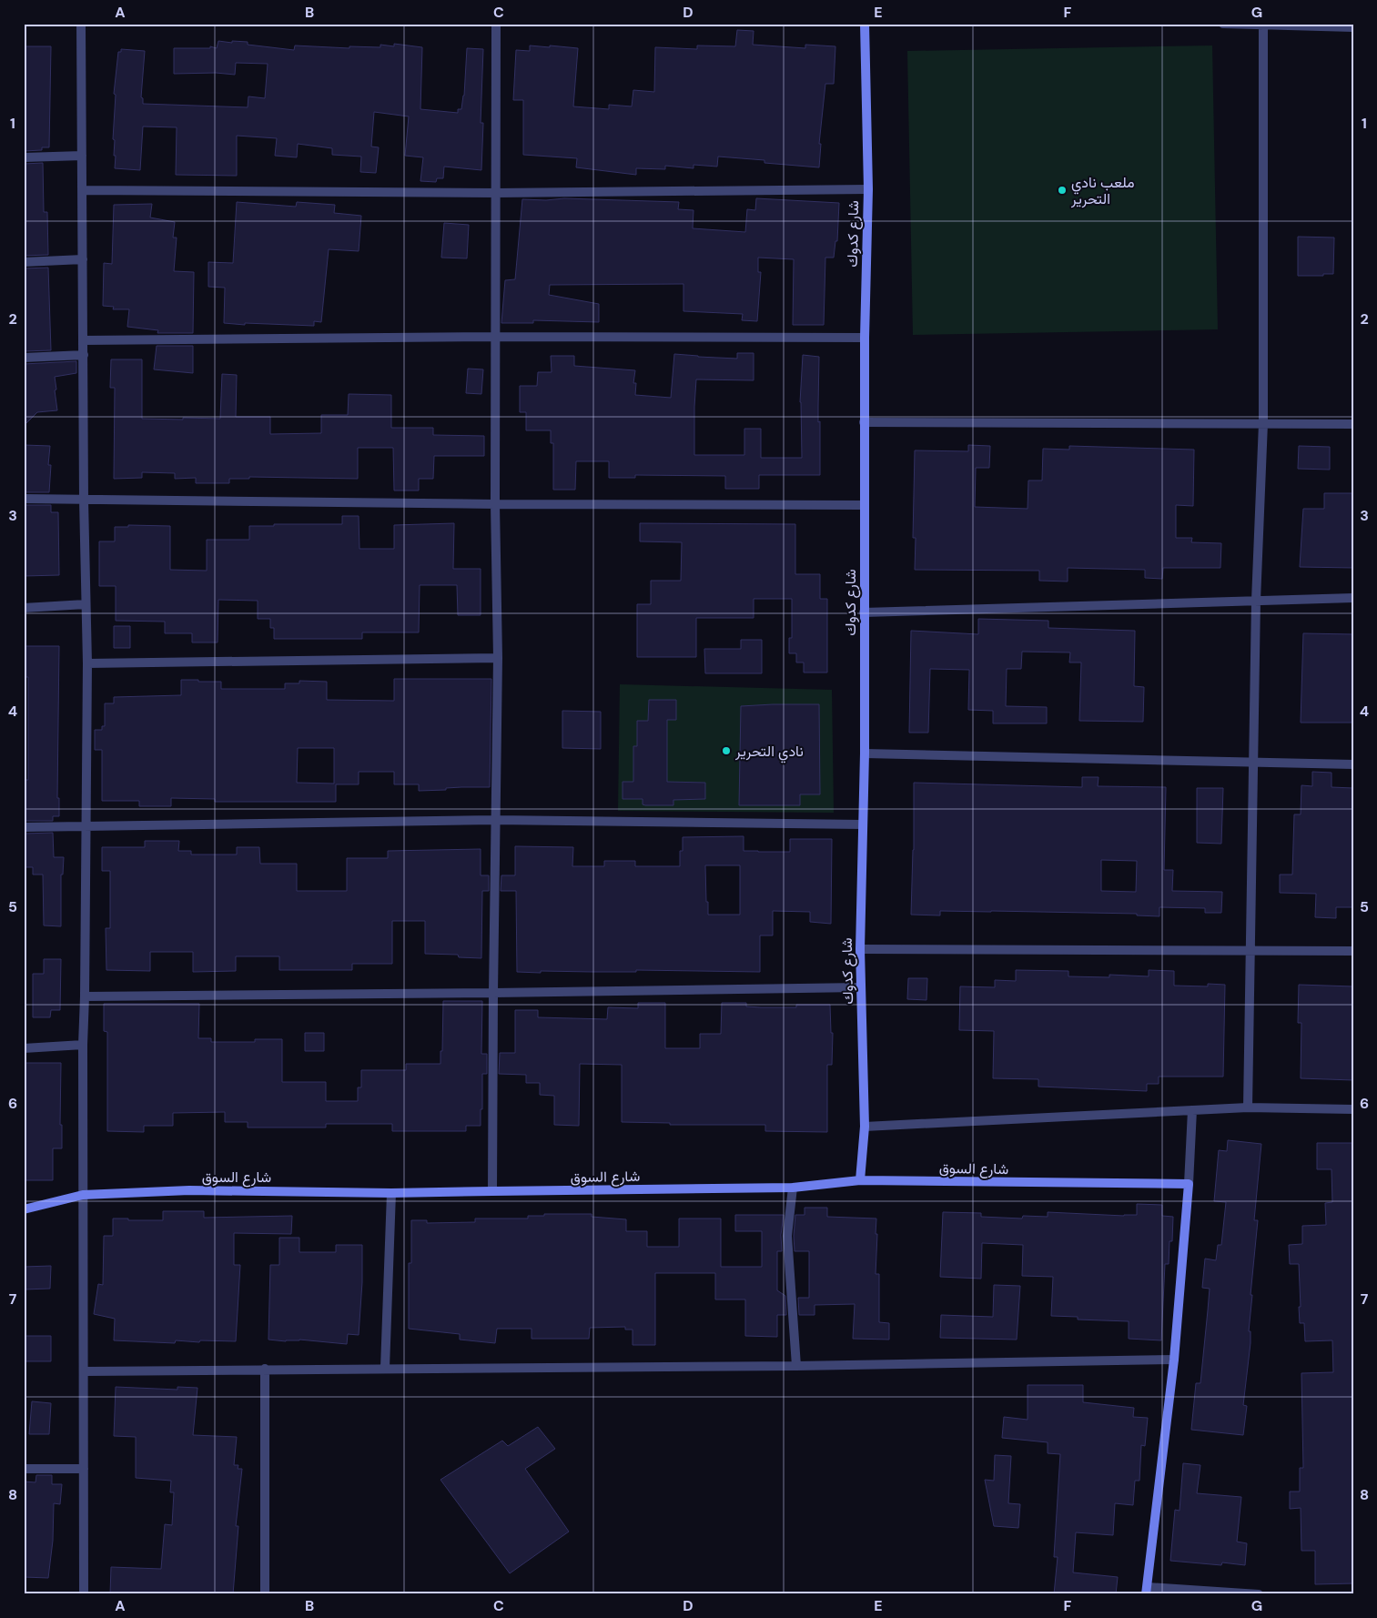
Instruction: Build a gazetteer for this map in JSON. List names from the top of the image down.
{
  "streets": {
    "street": ["شارع كدوك", "شارع السوق"]
  },
  "crossings": [
    ["شارع كدوك", "شارع السوق"]
  ],
  "places": ["ملعب نادي التحرير", "نادي التحرير"],
  "grid": {
    "columns": [
      "A",
      "B",
      "C",
      "D",
      "E",
      "F",
      "G"
    ],
    "rows": [
      "1",
      "2",
      "3",
      "4",
      "5",
      "6",
      "7",
      "8"
    ]
  }
}
